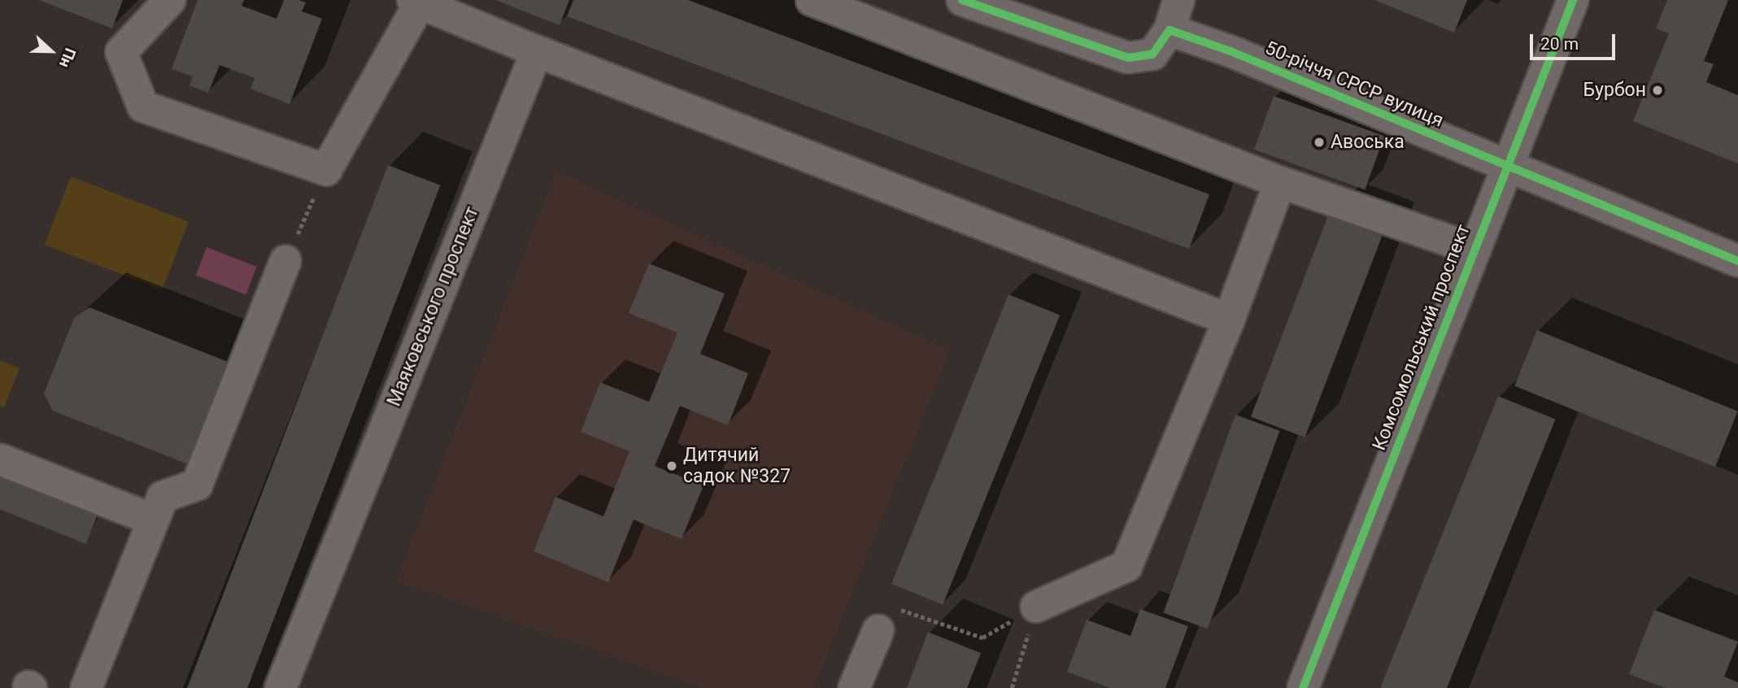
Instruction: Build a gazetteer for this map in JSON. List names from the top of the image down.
{
  "streets": {
    "street": ["50-річчя СРСР вулиця", "Маяковського проспект", "Комсомольський проспект"]
  },
  "crossings": [
    ["50-річчя СРСР вулиця", "Комсомольський проспект"]
  ],
  "places": ["Бурбон", "Авоська", "Дитячий садок №327"],
  "scale_bar": "20 m",
  "north": "right"
}
